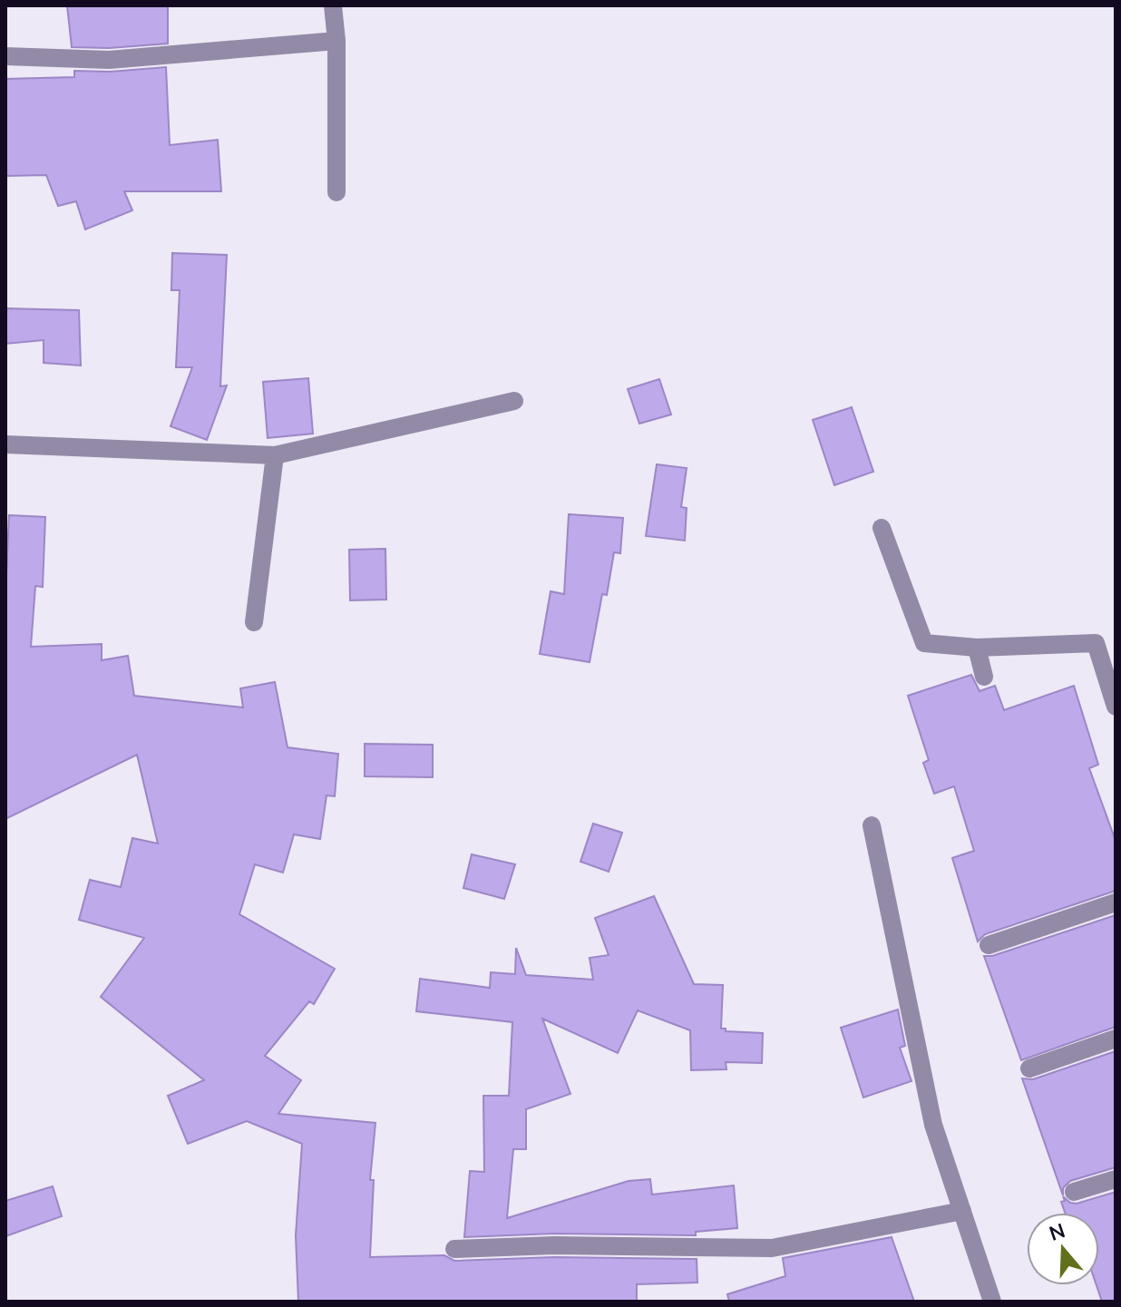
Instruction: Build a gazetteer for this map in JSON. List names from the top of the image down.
{
  "north": "top"
}
